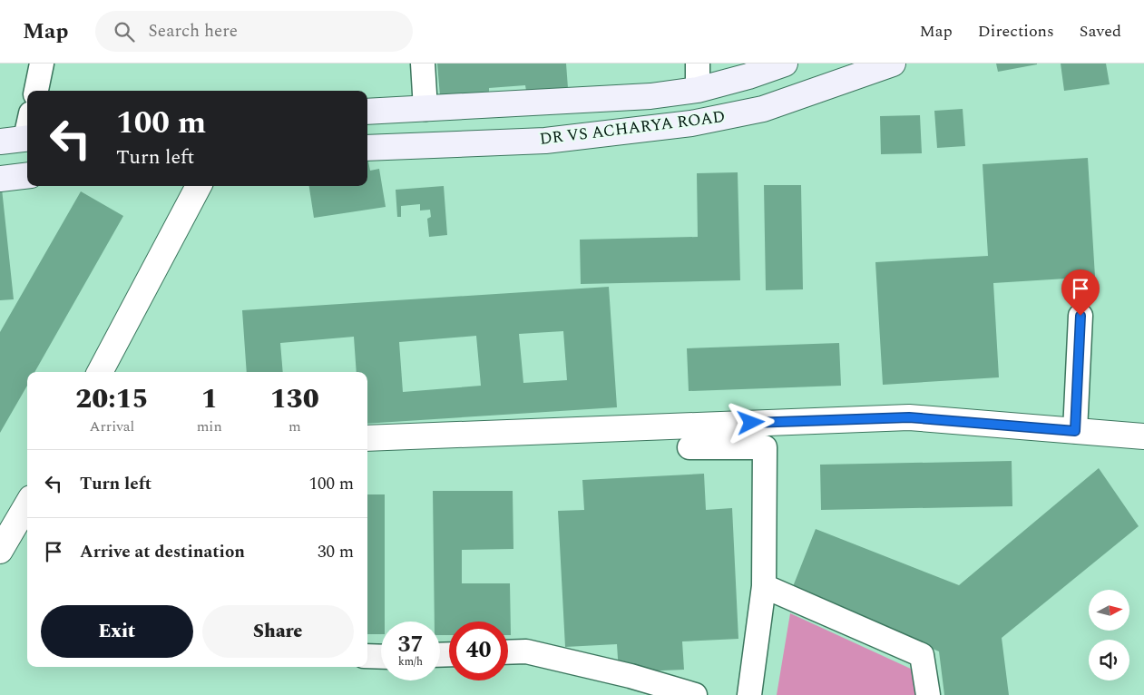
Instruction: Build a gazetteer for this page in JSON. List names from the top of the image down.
{
  "streets": {
    "main road": ["DR VS ACHARYA ROAD"]
  },
  "north": "right",
  "page": {
    "header": "Map",
    "search": "Search here",
    "nav": ["Map", "Directions", "Saved"],
    "turn": ["100 m", "Turn left"],
    "eta": [
      "20:15",
      "Arrival",
      "1",
      "min",
      "130",
      "m"
    ],
    "list": [
      {
        "name": "Turn left",
        "value": "100 m"
      },
      {
        "name": "Arrive at destination",
        "value": "30 m"
      }
    ],
    "buttons": ["Exit", "Share"],
    "speed": "37 km/h",
    "limit": "40"
  }
}
